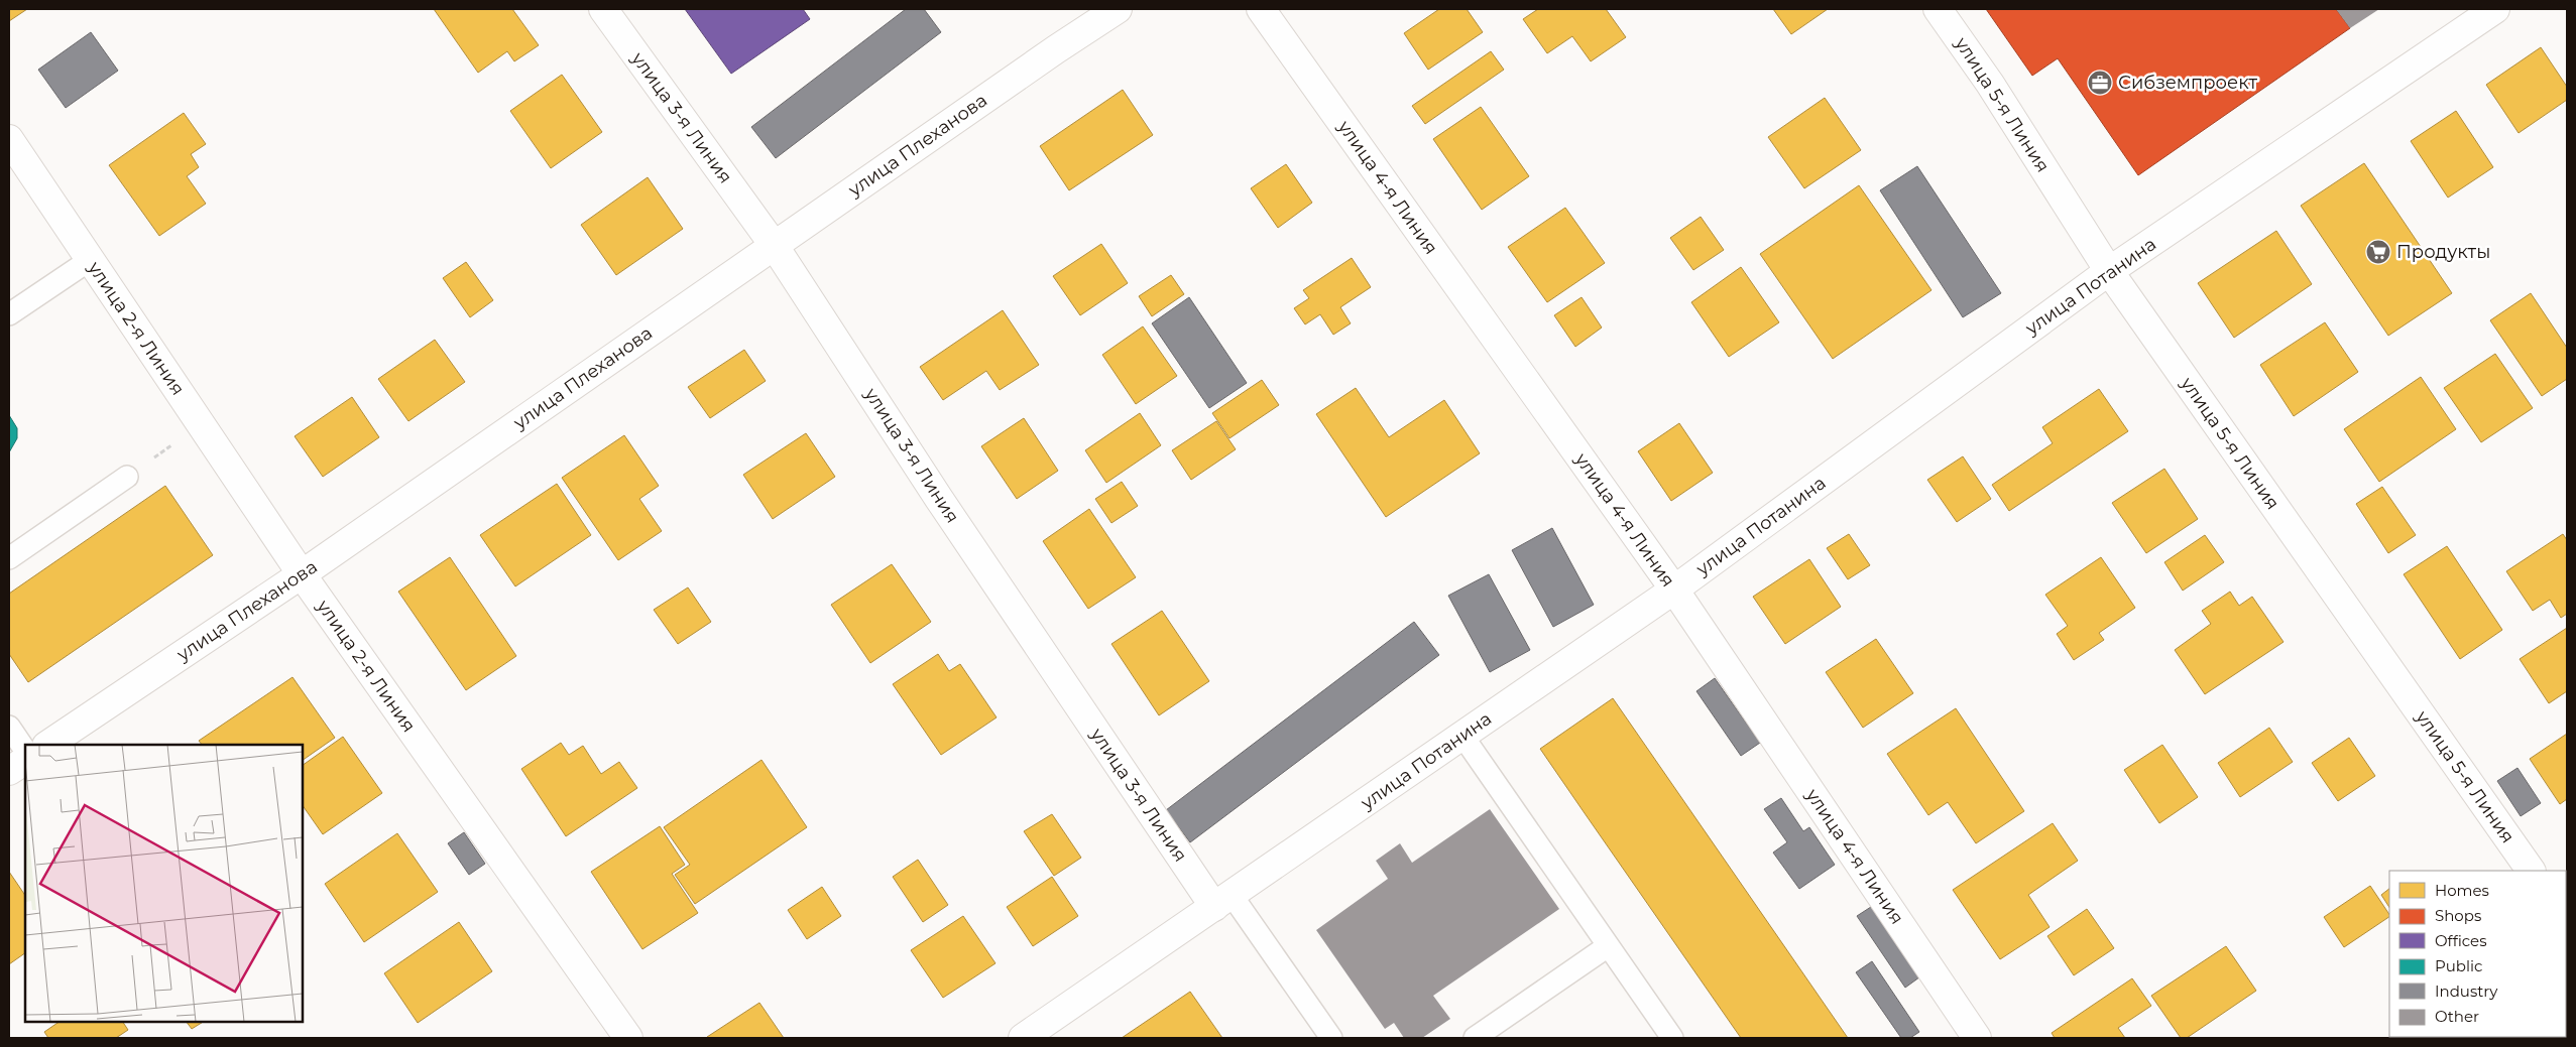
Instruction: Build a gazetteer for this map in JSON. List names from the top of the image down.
{
  "streets": {
    "street": [
      "улица 5-я Линия",
      "улица 3-я Линия",
      "улица Плеханова",
      "улица 4-я Линия",
      "улица Потанина",
      "улица 2-я Линия"
    ]
  },
  "crossings": [
    ["улица 5-я Линия", "улица Потанина"],
    ["улица 3-я Линия", "улица Плеханова"],
    ["улица 3-я Линия", "улица Потанина"],
    ["улица Плеханова", "улица 2-я Линия"],
    ["улица 4-я Линия", "улица Потанина"]
  ],
  "places": {
    "office": ["Сибземпроект"],
    "supermarket": ["Продукты"]
  },
  "legend": [
    "Homes",
    "Shops",
    "Offices",
    "Public",
    "Industry",
    "Other"
  ]
}
